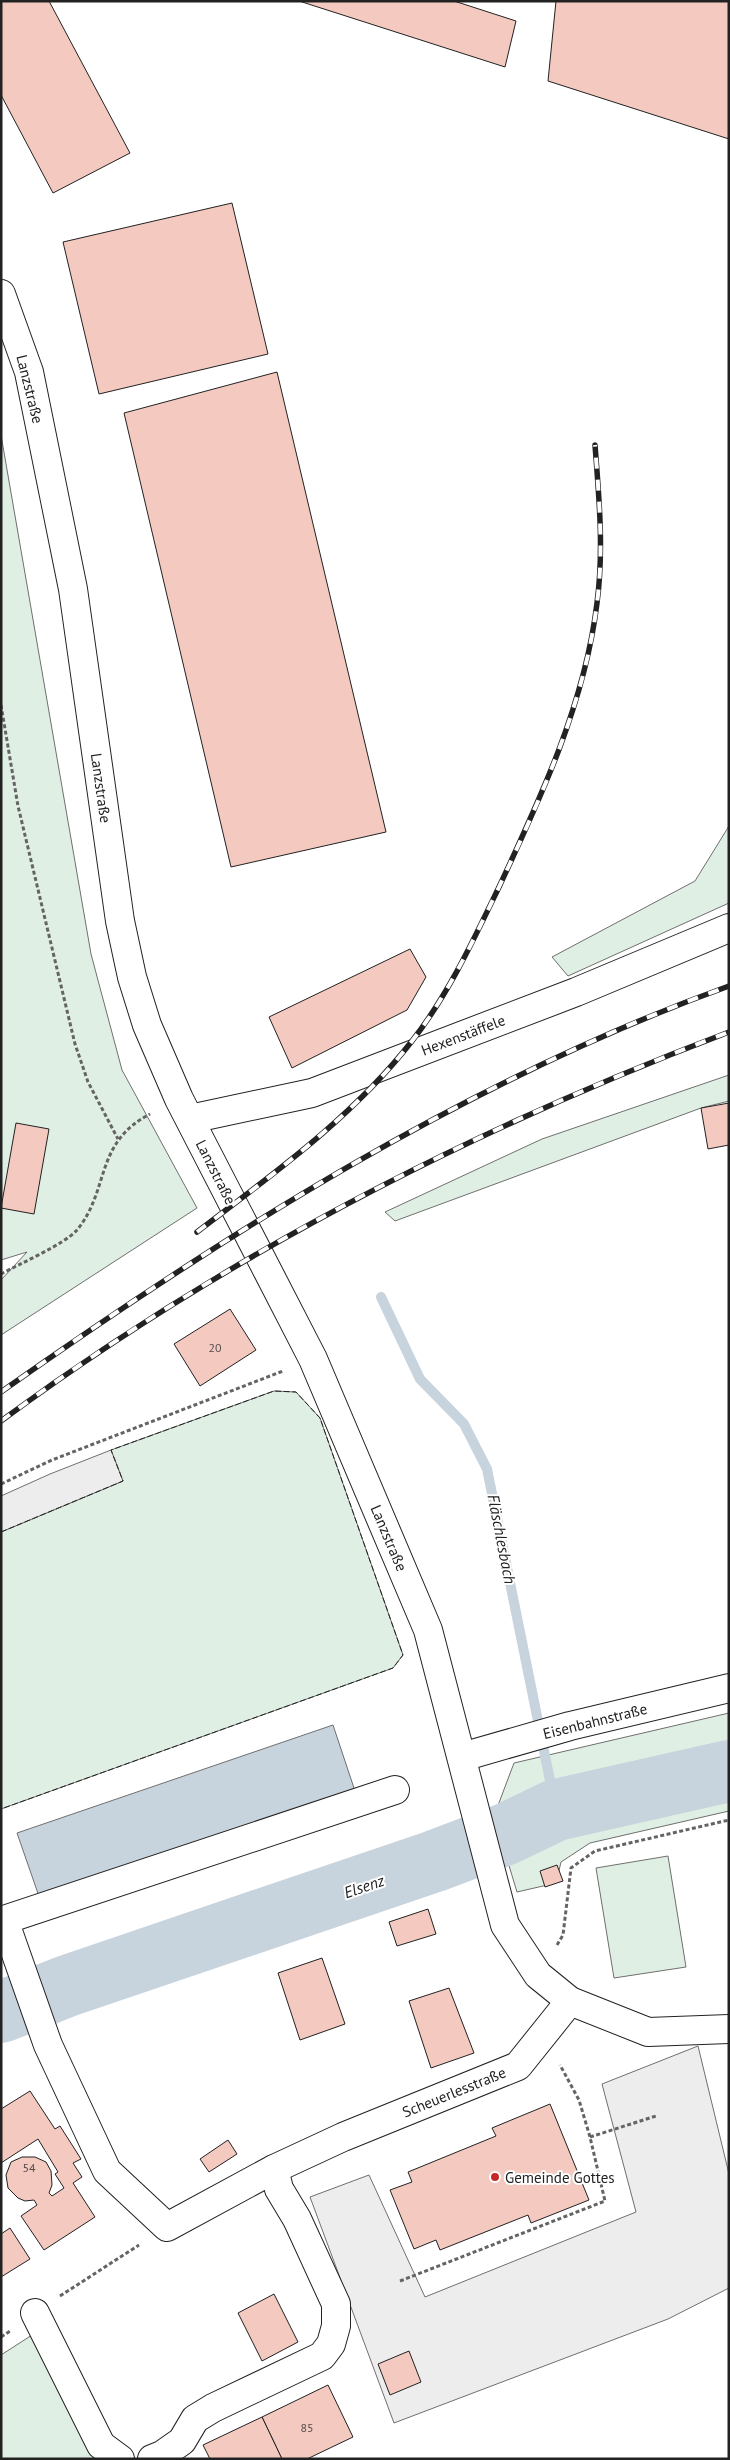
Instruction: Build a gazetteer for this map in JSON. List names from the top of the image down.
{
  "streets": {
    "street": [
      "Lanzstraße",
      "Hexenstäffele",
      "Eisenbahnstraße",
      "Scheuerlesstraße"
    ]
  },
  "crossings": [
    ["Lanzstraße", "Hexenstäffele"],
    ["Lanzstraße", "Eisenbahnstraße"],
    ["Lanzstraße", "Scheuerlesstraße"]
  ],
  "water": ["Fläschlesbach", "Elsenz"],
  "places": ["Gemeinde Gottes"],
  "house_numbers": ["20", "54", "85"]
}
